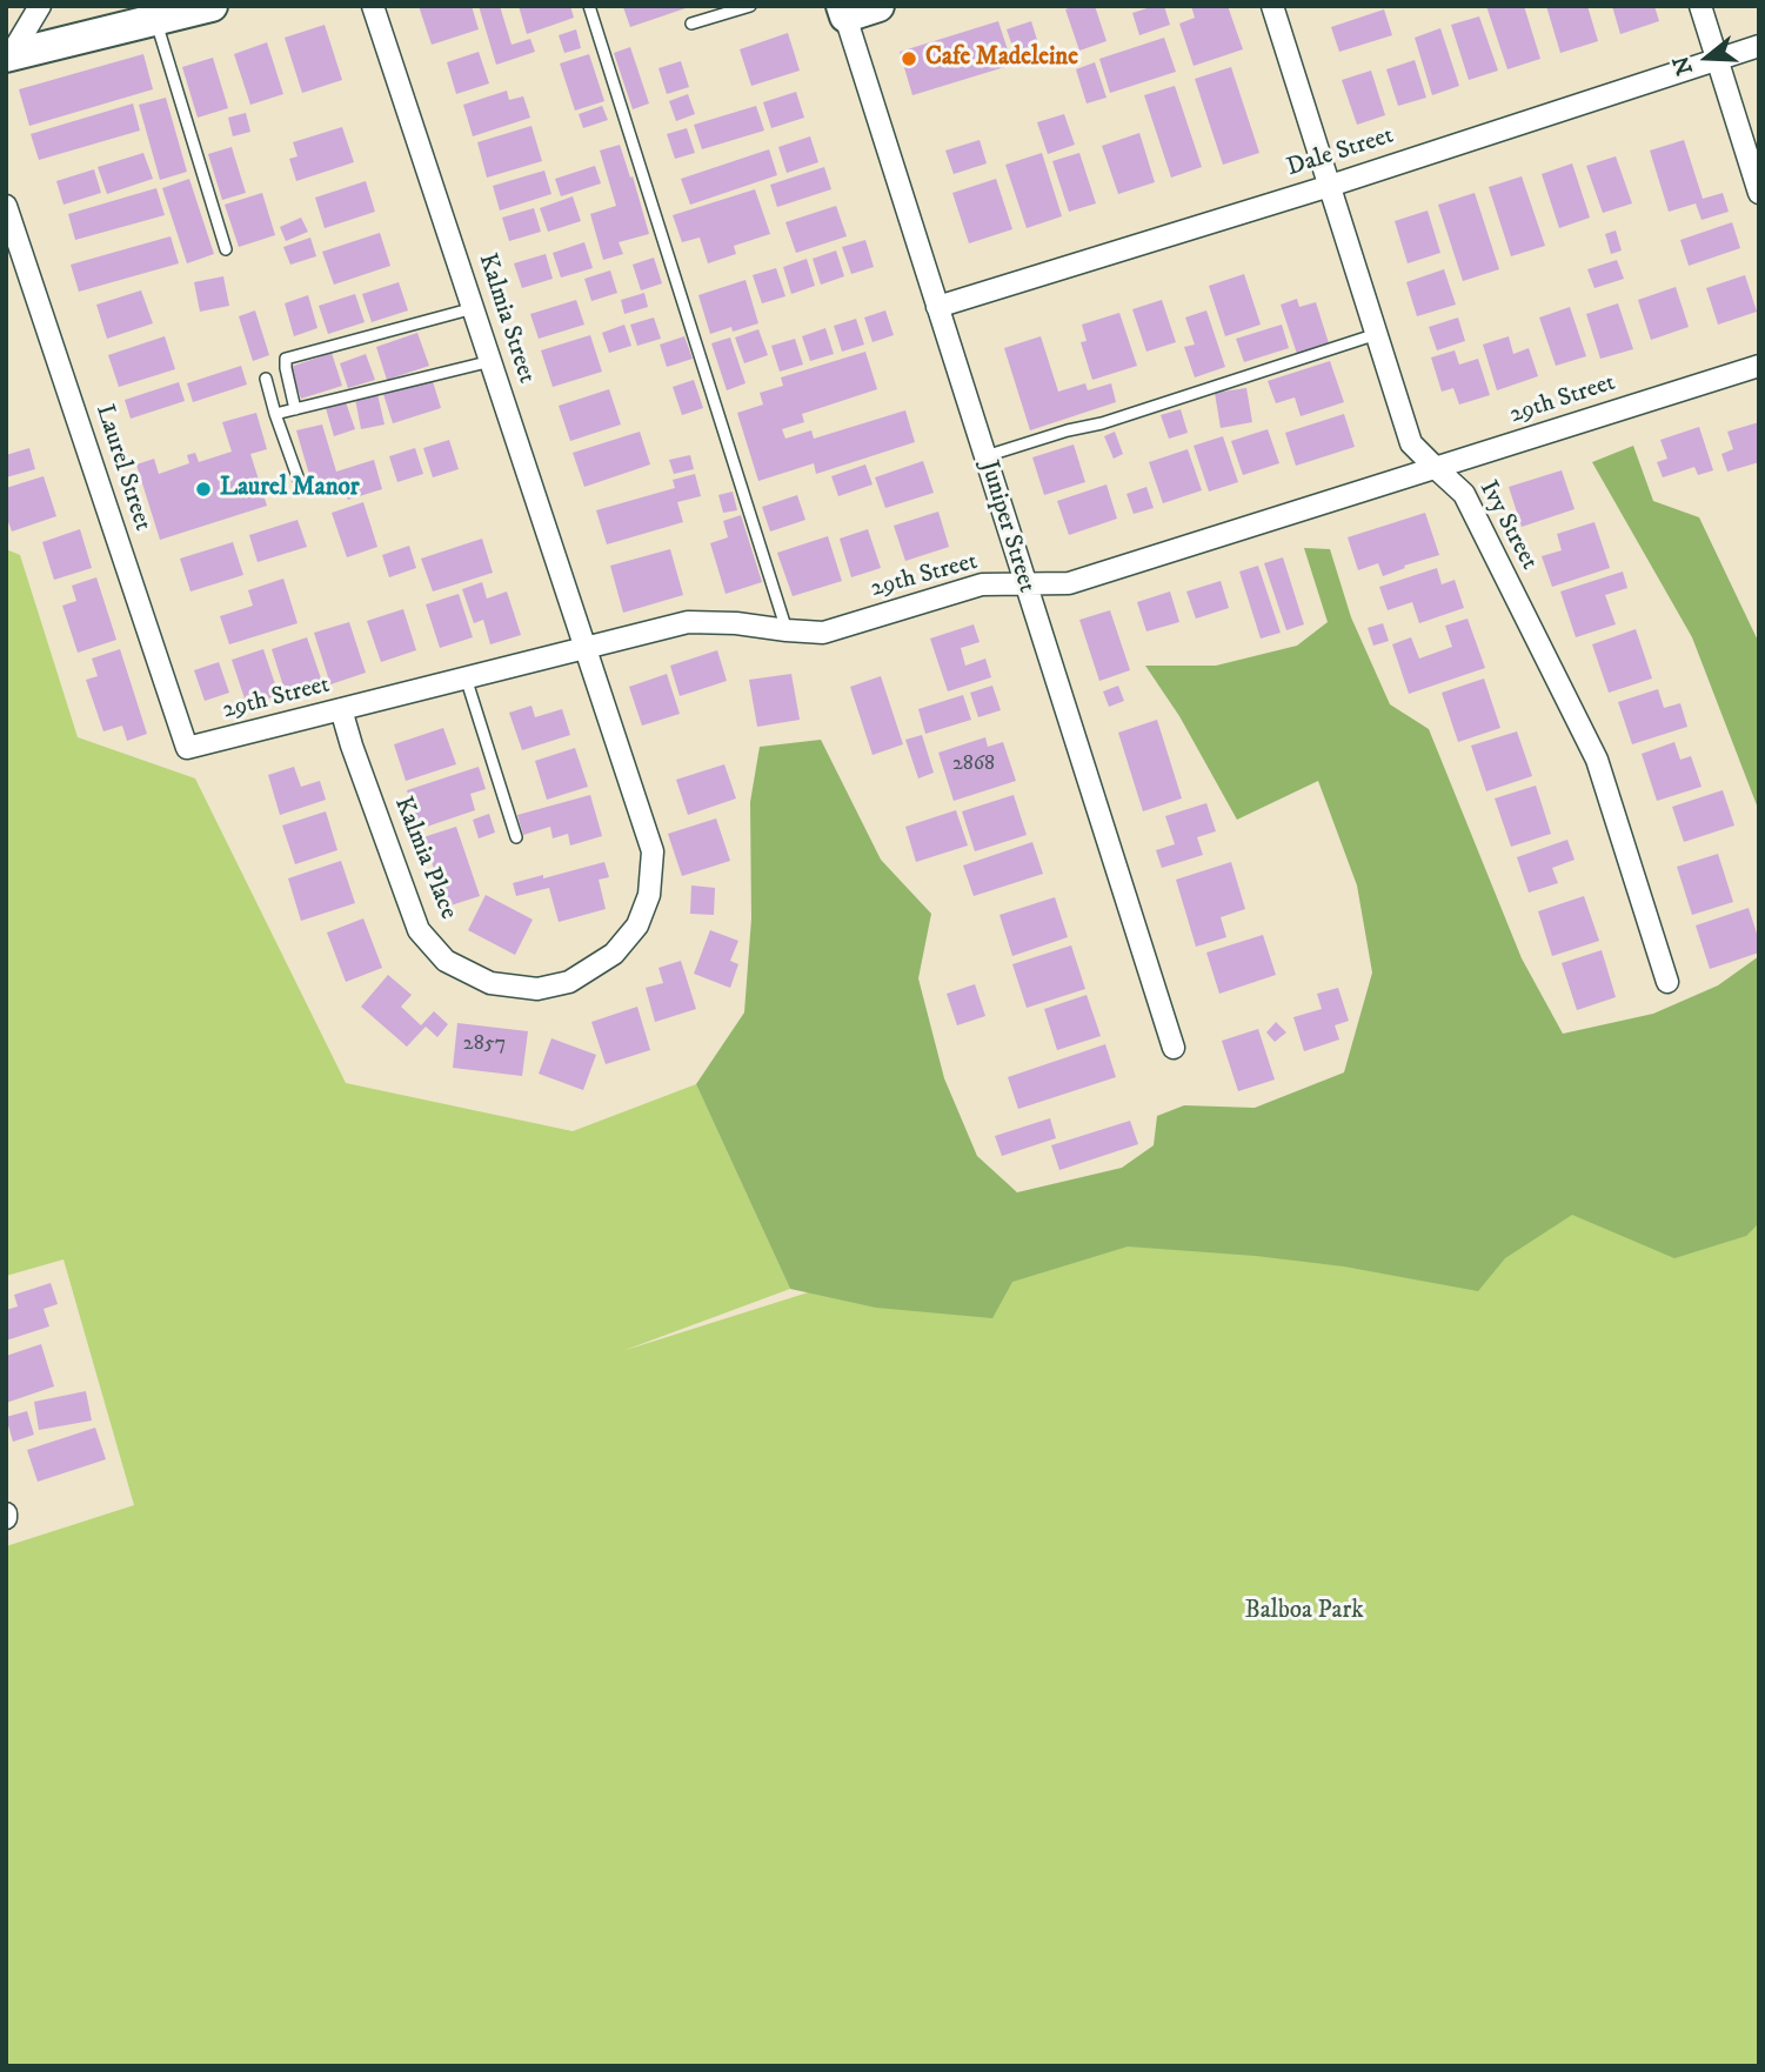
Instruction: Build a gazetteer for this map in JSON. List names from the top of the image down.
{
  "streets": {
    "street": [
      "Dale Street",
      "Kalmia Street",
      "29th Street",
      "Laurel Street",
      "Ivy Street",
      "Juniper Street",
      "Kalmia Place"
    ]
  },
  "crossings": [
    ["Dale Street", "Ivy Street"],
    ["Dale Street", "Juniper Street"],
    ["Kalmia Street", "29th Street"],
    ["Kalmia Street", "Kalmia Place"],
    ["29th Street", "Laurel Street"],
    ["29th Street", "Ivy Street"],
    ["29th Street", "Juniper Street"],
    ["29th Street", "Kalmia Place"]
  ],
  "parks": ["Balboa Park"],
  "places": ["Cafe Madeleine", "Laurel Manor"],
  "house_numbers": ["2868", "2857"],
  "north": "left"
}
